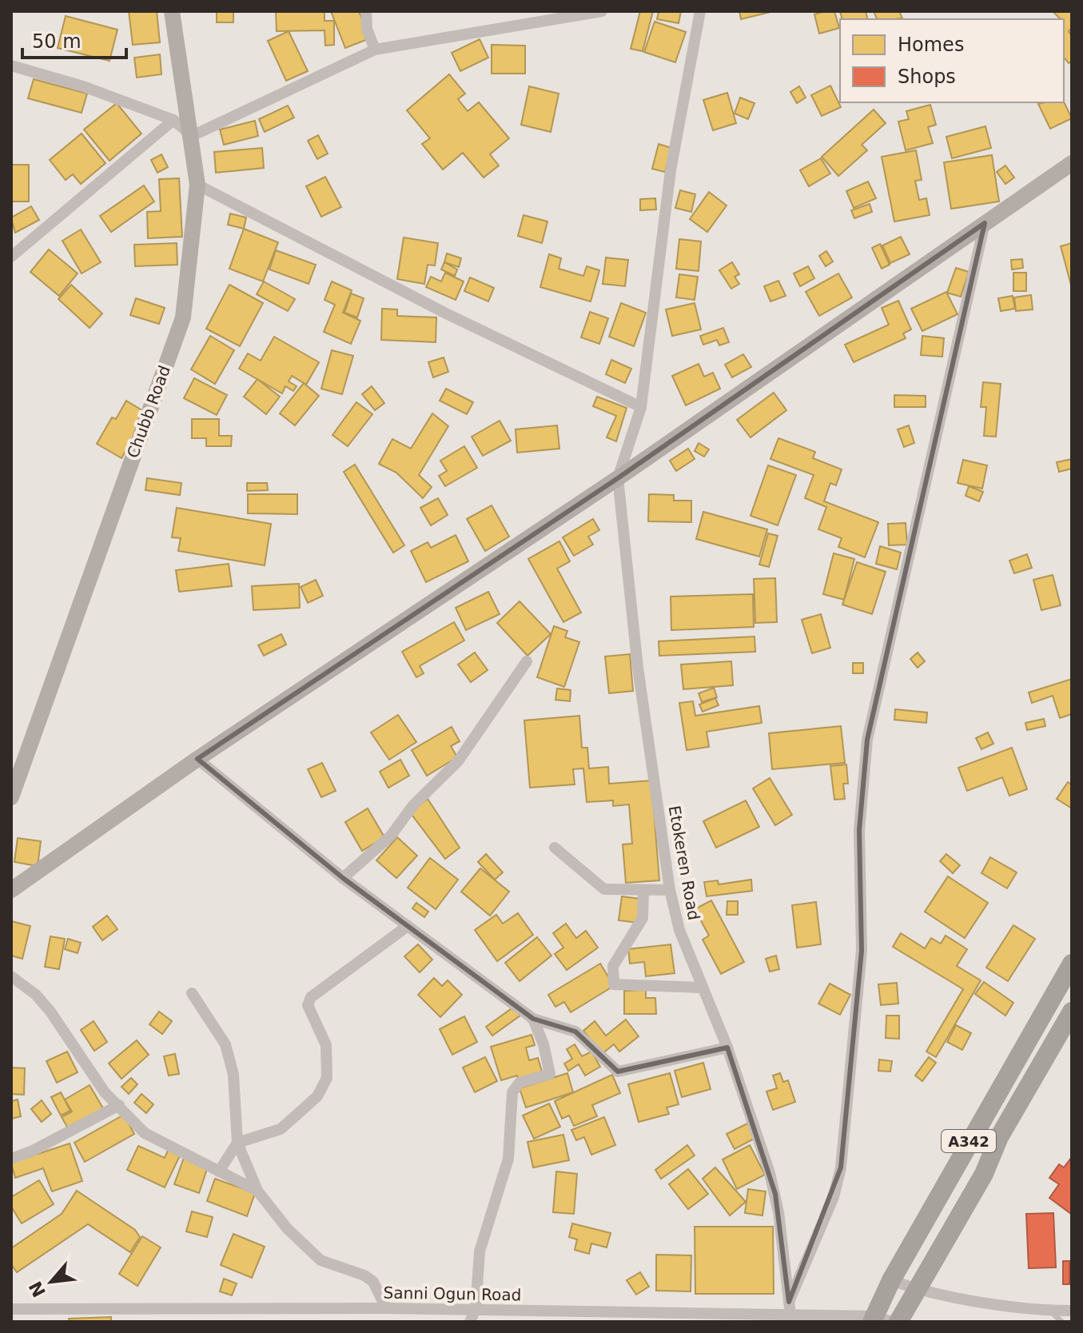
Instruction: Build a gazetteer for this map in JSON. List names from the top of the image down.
{
  "streets": {
    "highway": ["A342"],
    "main road": ["Chubb Road"],
    "street": ["Etokeren Road", "Sanni Ogun Road"]
  },
  "crossings": [
    ["Etokeren Road", "Sanni Ogun Road"],
    ["A342", "Sanni Ogun Road"]
  ],
  "legend": ["Homes", "Shops"],
  "scale_bar": "50 m",
  "north": "bottom left"
}
